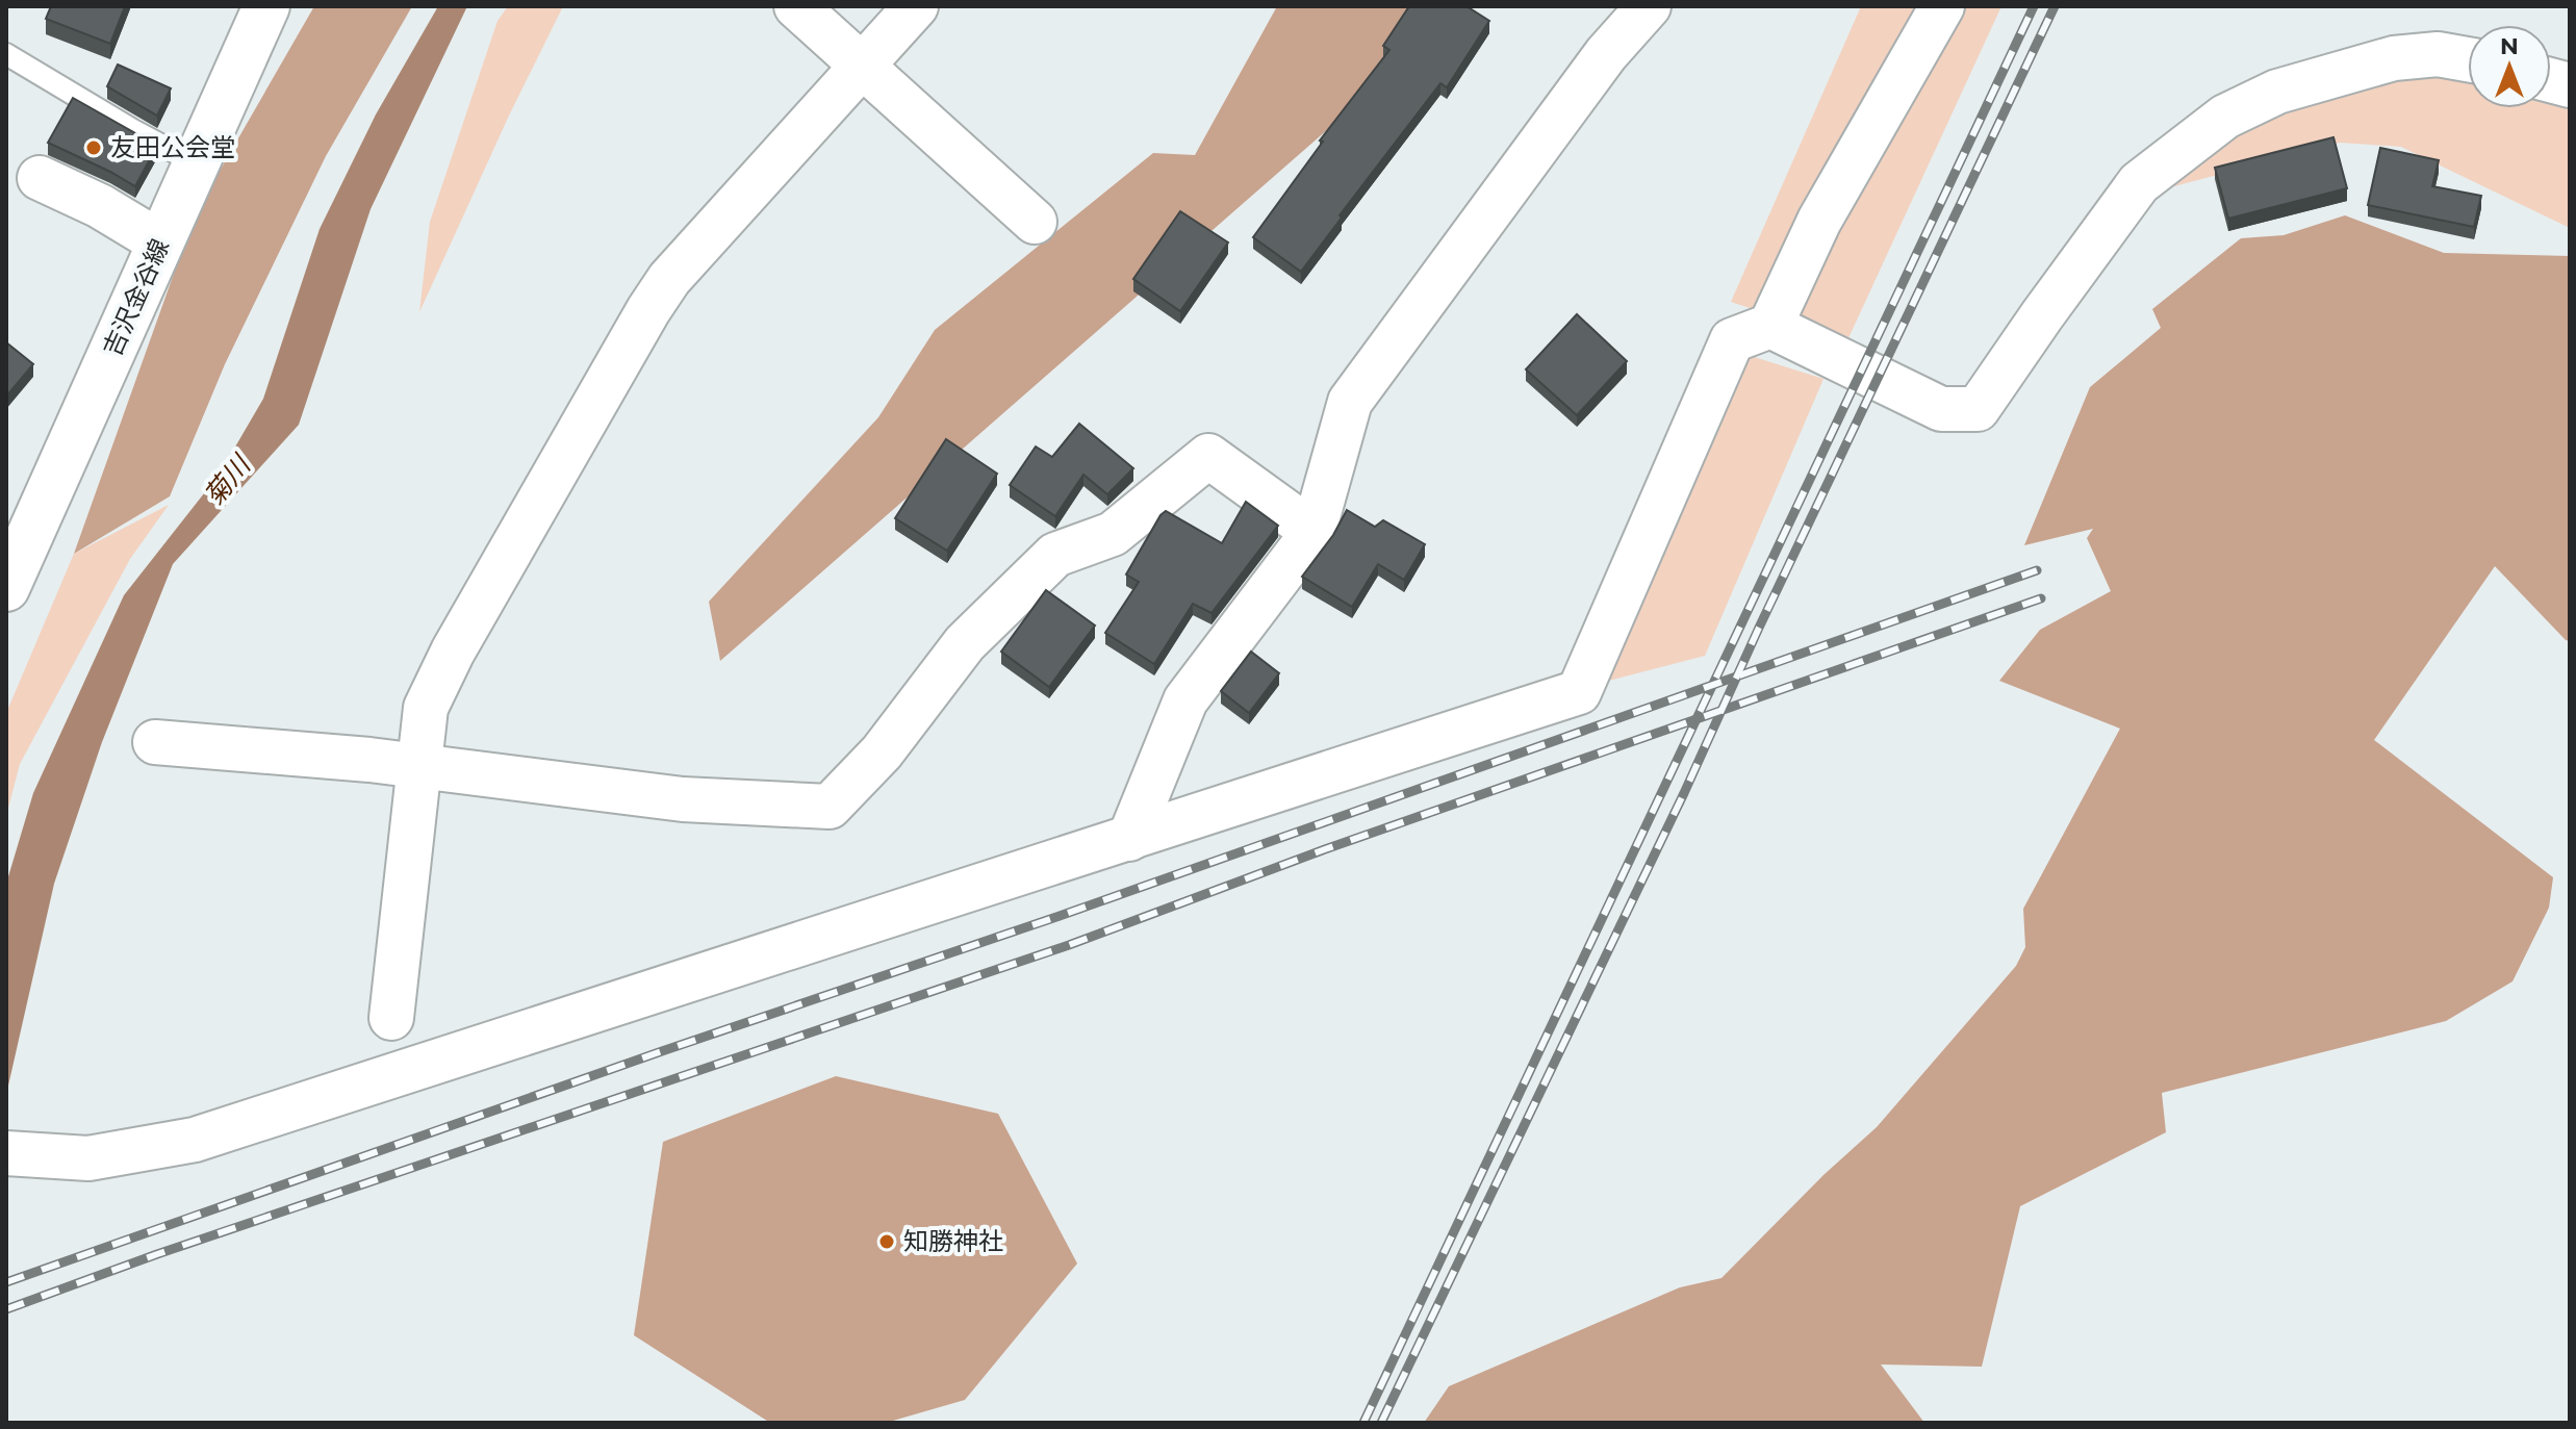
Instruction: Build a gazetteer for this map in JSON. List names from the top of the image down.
{
  "streets": {
    "main road": ["吉沢金谷線"]
  },
  "water": ["菊川"],
  "places": ["友田公会堂", "知勝神社"],
  "north": "top"
}
